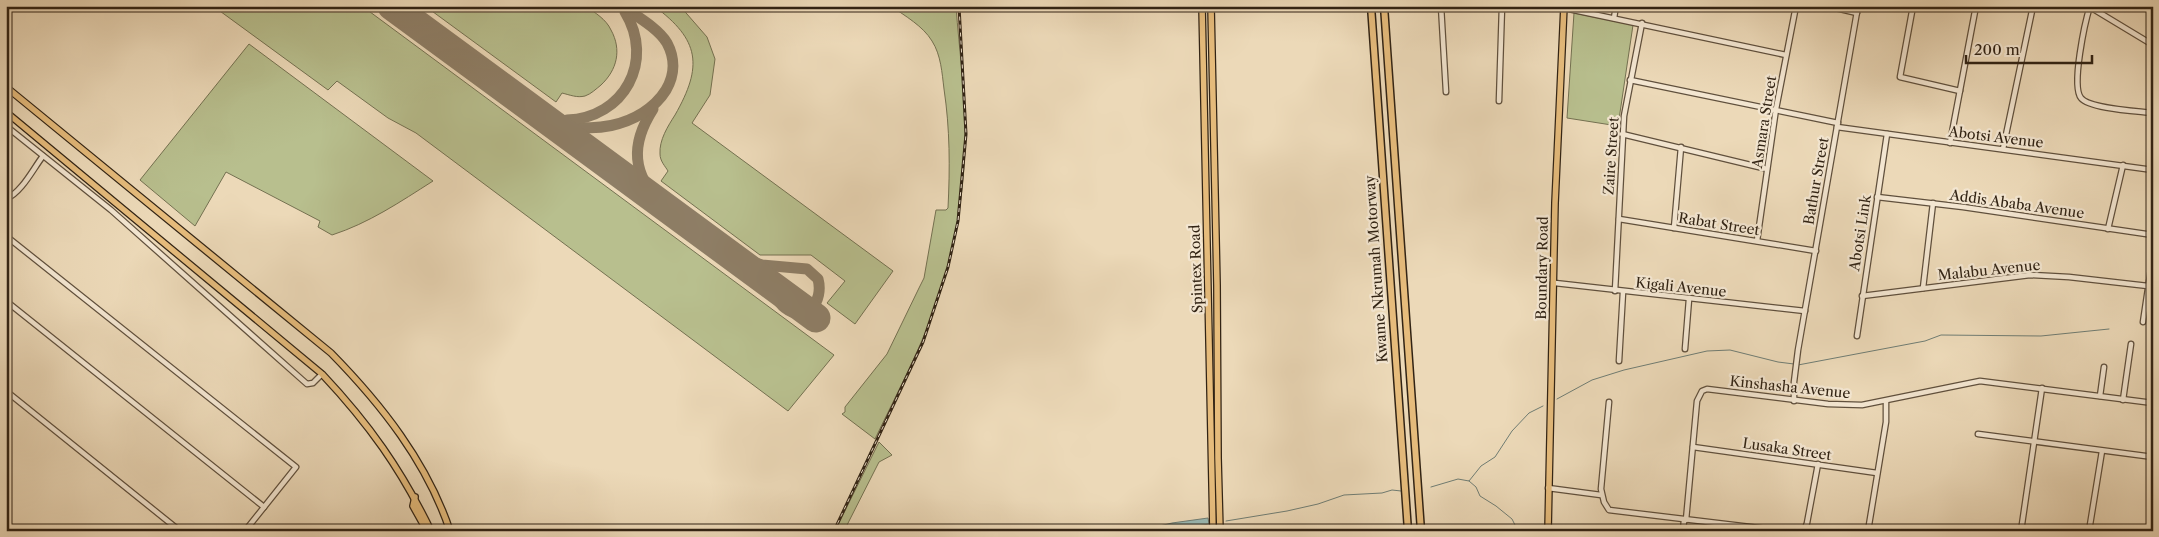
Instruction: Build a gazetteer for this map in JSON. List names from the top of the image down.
{
  "streets": {
    "highway": ["Kwame Nkrumah Motorway"],
    "main road": ["Boundary Road", "Spintex Road"],
    "street": [
      "Asmara Street",
      "Abotsi Avenue",
      "Zaire Street",
      "Bathur Street",
      "Addis Ababa Avenue",
      "Rabat Street",
      "Abotsi Link",
      "Malabu Avenue",
      "Kigali Avenue",
      "Kinshasha Avenue",
      "Lusaka Street"
    ]
  },
  "crossings": [
    ["Asmara Street", "Abotsi Avenue"],
    ["Asmara Street", "Rabat Street"],
    ["Abotsi Avenue", "Zaire Street"],
    ["Abotsi Avenue", "Bathur Street"],
    ["Abotsi Avenue", "Abotsi Link"],
    ["Zaire Street", "Rabat Street"],
    ["Zaire Street", "Kigali Avenue"],
    ["Bathur Street", "Rabat Street"],
    ["Bathur Street", "Kigali Avenue"],
    ["Bathur Street", "Kinshasha Avenue"],
    ["Addis Ababa Avenue", "Abotsi Link"],
    ["Abotsi Link", "Malabu Avenue"],
    ["Boundary Road", "Kigali Avenue"],
    ["Kinshasha Avenue", "Lusaka Street"]
  ],
  "scale_bar": "200 m"
}
